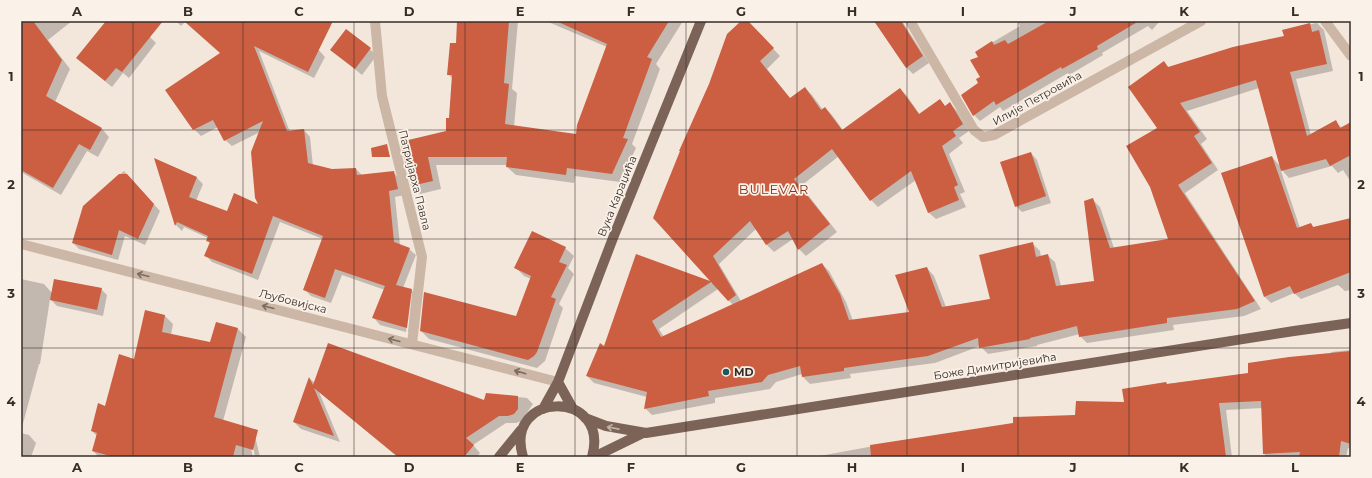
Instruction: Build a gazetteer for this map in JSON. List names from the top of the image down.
{
  "streets": {
    "main road": ["Вука Караџића", "Боже Димитријевића"],
    "street": ["Илије Петровића", "Патријарха Павла", "Љубовијска"]
  },
  "crossings": [
    ["Патријарха Павла", "Љубовијска"],
    ["Вука Караџића", "Љубовијска"]
  ],
  "one_way": ["Љубовијска"],
  "districts": ["BULEVAR"],
  "places": ["MD"],
  "grid": {
    "columns": [
      "A",
      "B",
      "C",
      "D",
      "E",
      "F",
      "G",
      "H",
      "I",
      "J",
      "K",
      "L"
    ],
    "rows": [
      "1",
      "2",
      "3",
      "4"
    ]
  }
}
